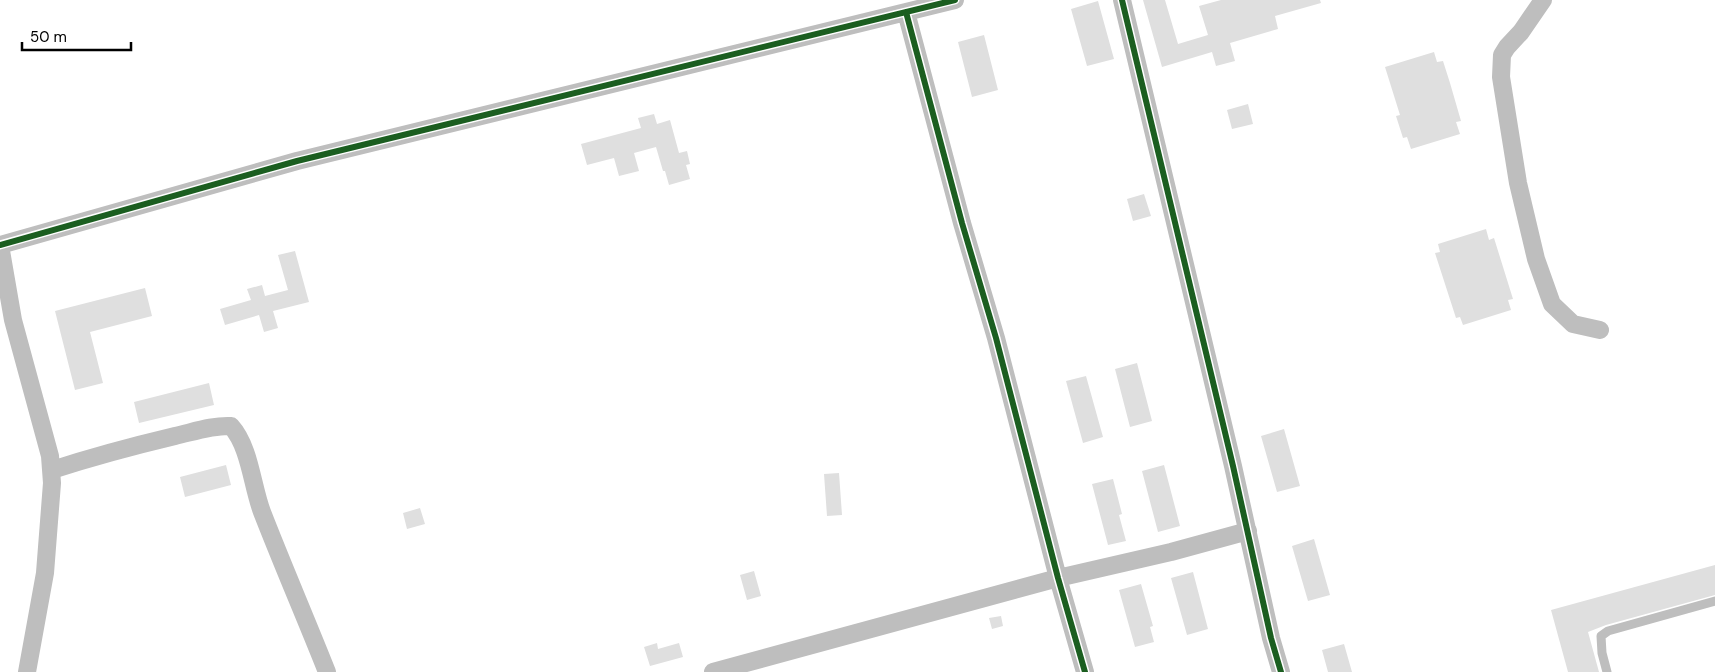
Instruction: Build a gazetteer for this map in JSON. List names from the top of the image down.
{
  "scale_bar": "50 m"
}
